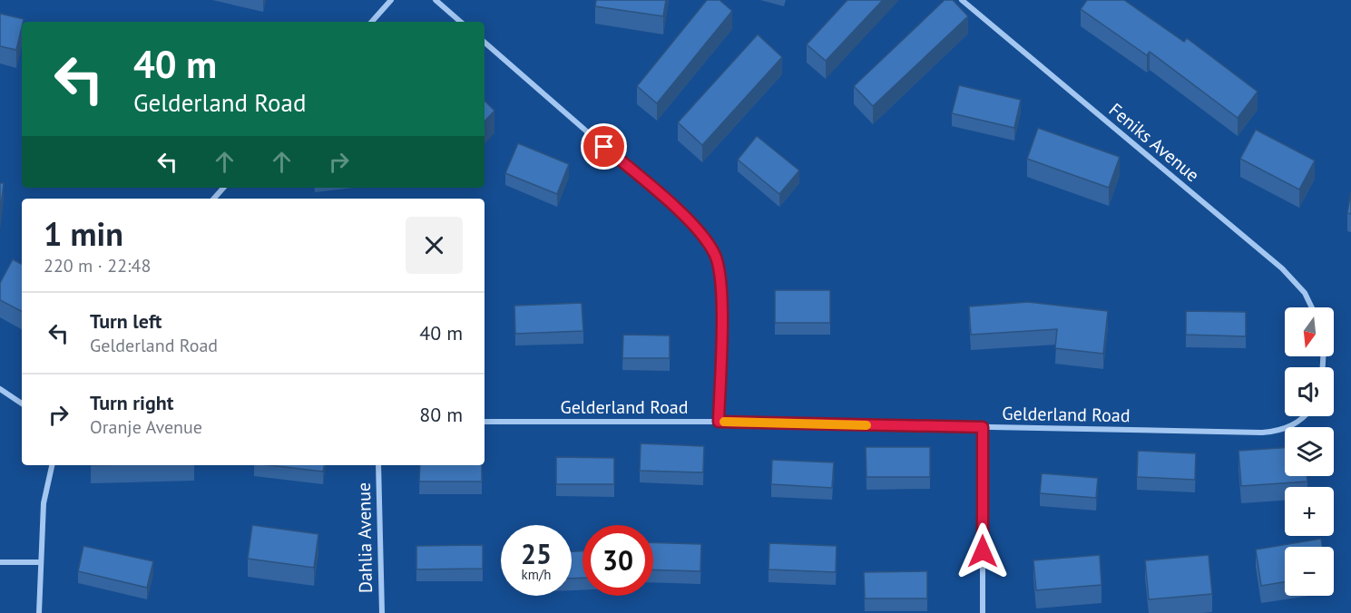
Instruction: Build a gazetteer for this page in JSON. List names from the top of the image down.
{
  "streets": {
    "street": ["Feniks Avenue", "Gelderland Road", "Dahlia Avenue"]
  },
  "north": "bottom",
  "page": {
    "turn": ["40 m", "Gelderland Road"],
    "heading": ["1 min", "220 m · 22:48"],
    "list": [
      {
        "name": "Turn left",
        "note": "Gelderland Road",
        "value": "40 m"
      },
      {
        "name": "Turn right",
        "note": "Oranje Avenue",
        "value": "80 m"
      }
    ],
    "map_buttons": ["+", "−"],
    "speed": "25 km/h",
    "limit": "30"
  }
}
